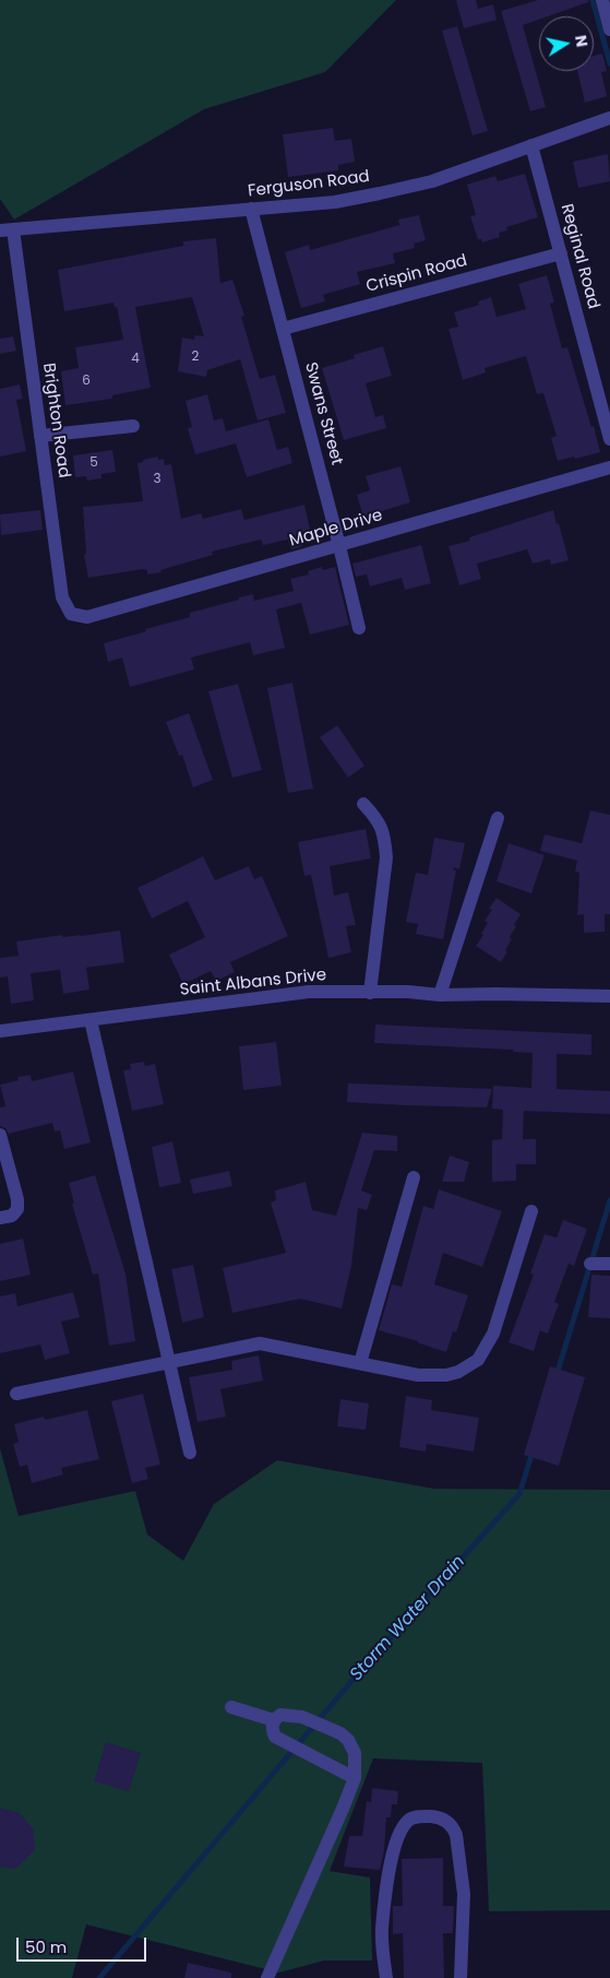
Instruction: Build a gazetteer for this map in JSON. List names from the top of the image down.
{
  "streets": {
    "street": [
      "Ferguson Road",
      "Reginal Road",
      "Crispin Road",
      "Swans Street",
      "Brighton Road",
      "Maple Drive",
      "Saint Albans Drive"
    ]
  },
  "crossings": [
    ["Ferguson Road", "Reginal Road"],
    ["Ferguson Road", "Swans Street"],
    ["Ferguson Road", "Brighton Road"],
    ["Reginal Road", "Crispin Road"],
    ["Crispin Road", "Swans Street"],
    ["Swans Street", "Maple Drive"],
    ["Brighton Road", "Maple Drive"]
  ],
  "water": ["Storm Water Drain"],
  "house_numbers": [
    "2",
    "4",
    "6",
    "5",
    "3"
  ],
  "scale_bar": "50 m",
  "north": "right"
}
